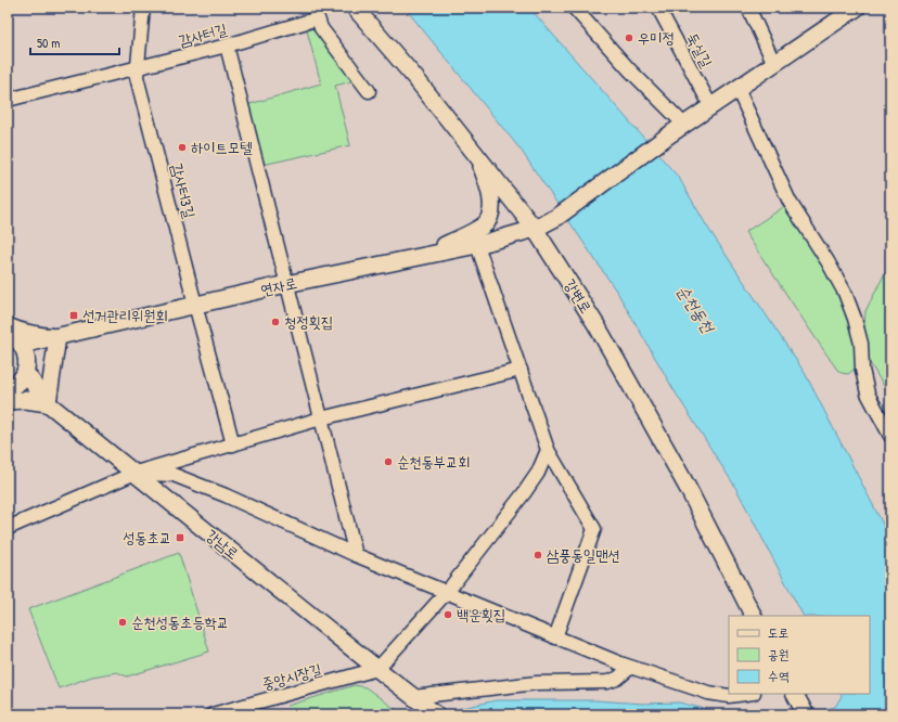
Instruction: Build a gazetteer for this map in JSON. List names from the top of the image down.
{
  "streets": {
    "main road": ["연자로", "강변로", "강남로"],
    "street": [
      "감사터길",
      "둑실길",
      "감사터3길",
      "중앙시장길"
    ]
  },
  "crossings": [
    ["감사터길", "감사터3길"],
    ["둑실길", "연자로"],
    ["감사터3길", "연자로"],
    ["연자로", "강변로"],
    ["강남로", "중앙시장길"]
  ],
  "water": ["순천동천"],
  "places": {
    "other": [
      "우미정",
      "하이트모텔",
      "청정횟집",
      "순천동부교회",
      "삼풍동일맨션",
      "백운횟집",
      "순천성동초등학교"
    ],
    "transit": ["선거관리위원회", "성동초교"]
  },
  "legend": ["도로", "공원", "수역"],
  "scale_bar": "50 m"
}
